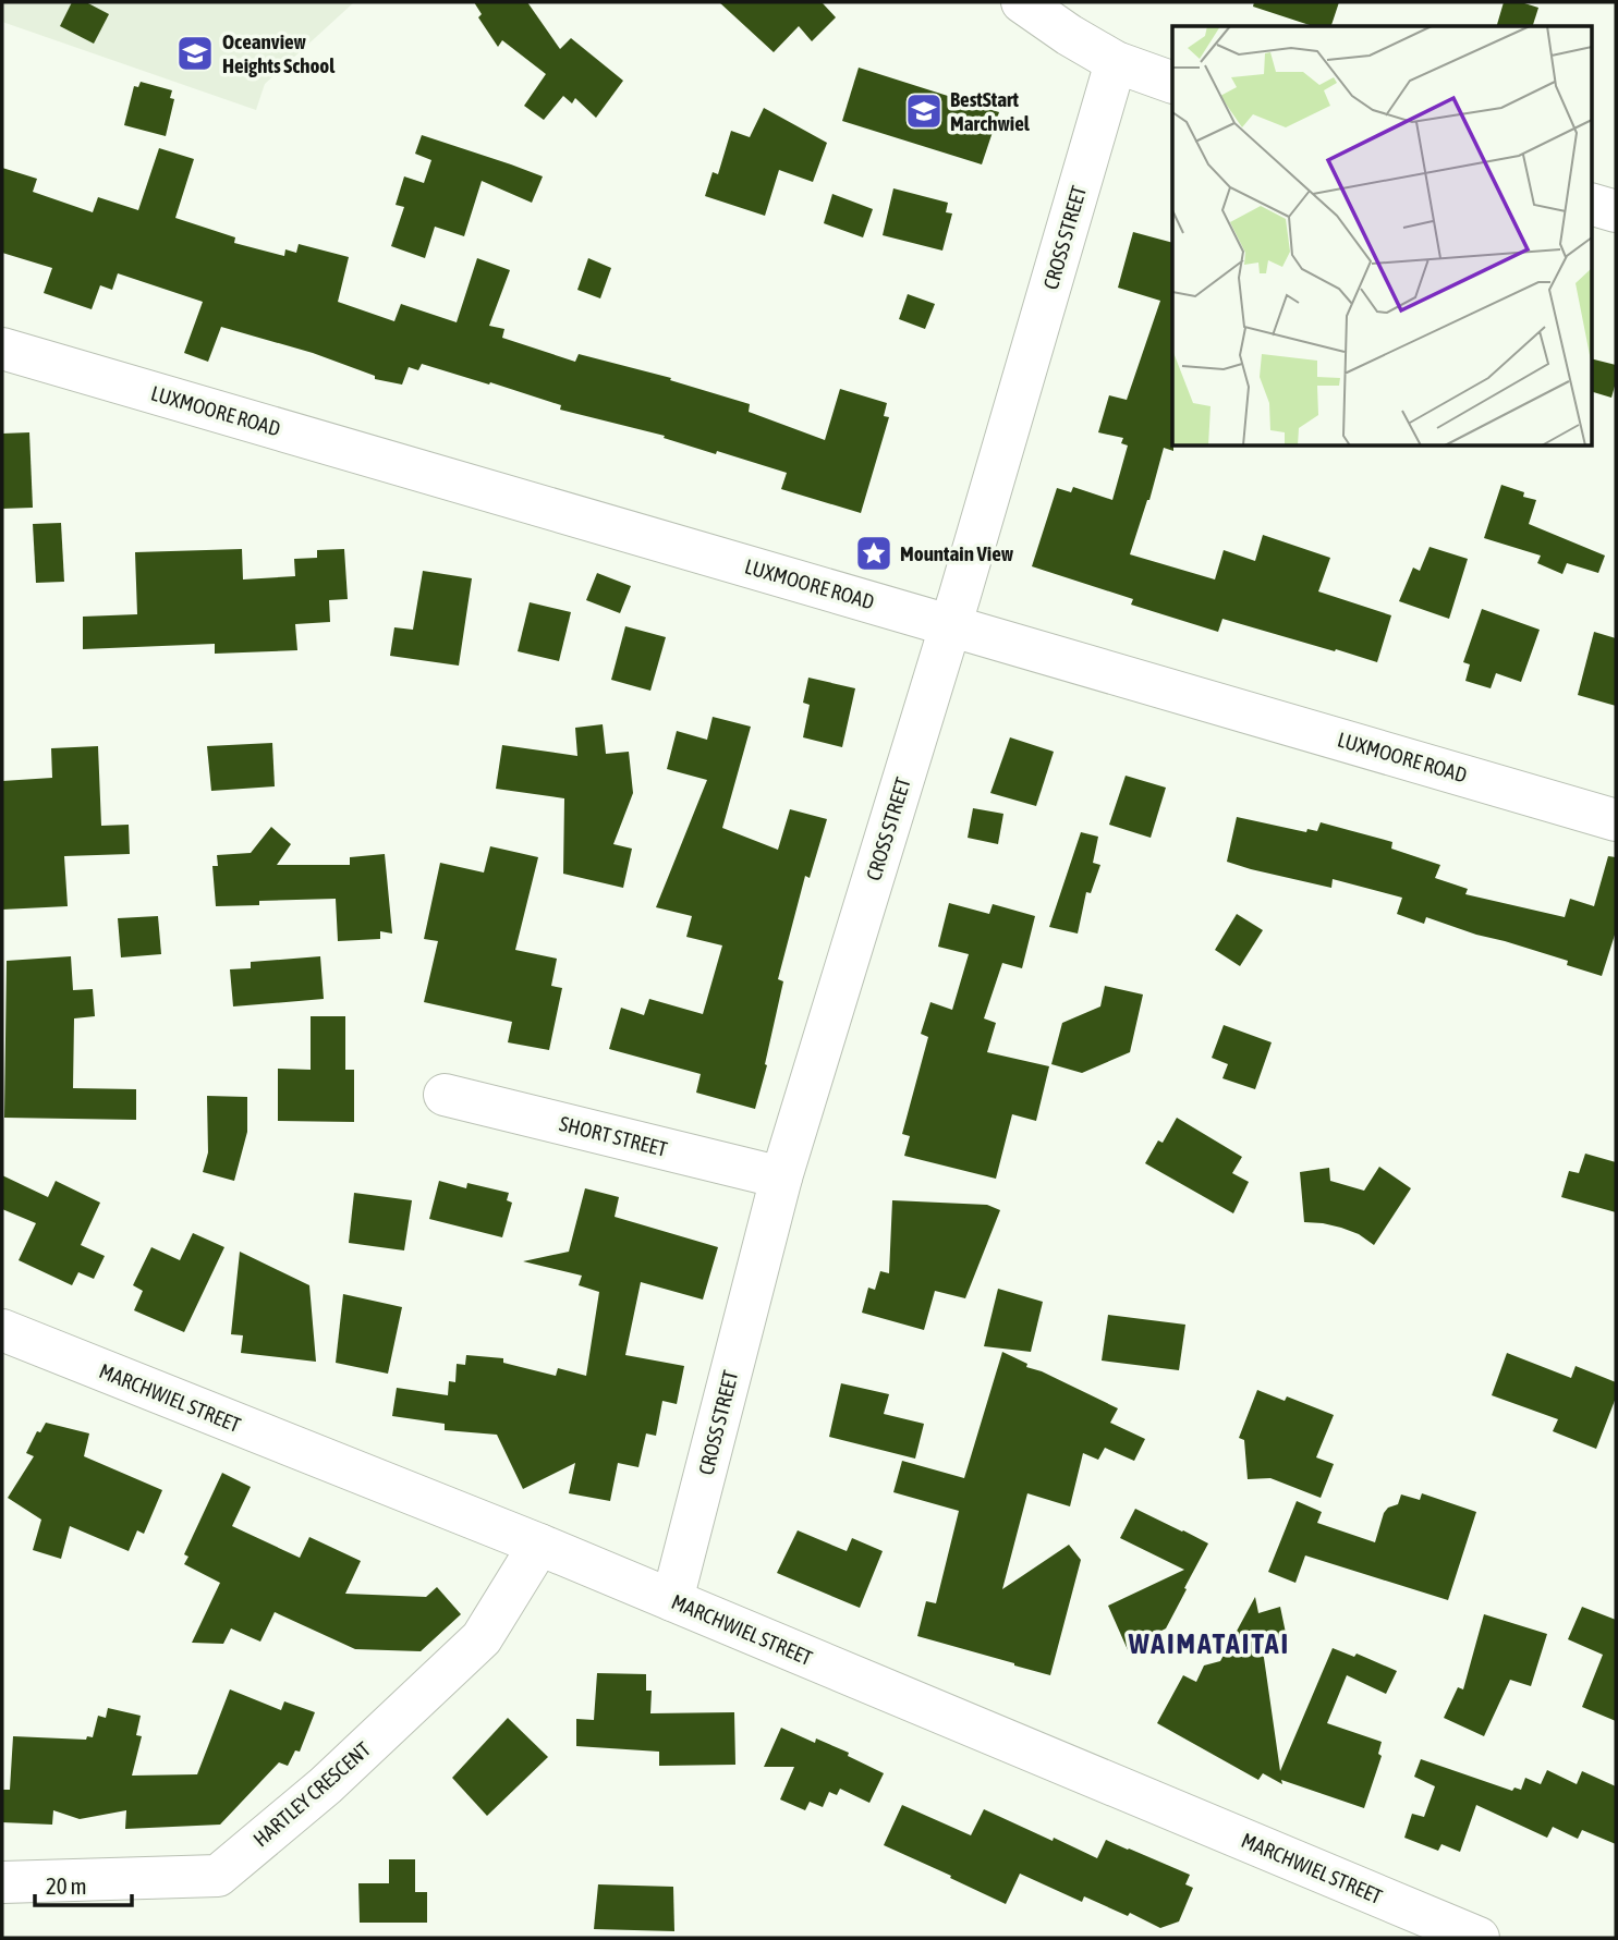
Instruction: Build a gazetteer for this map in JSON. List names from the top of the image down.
{
  "streets": {
    "street": [
      "CROSS STREET",
      "LUXMOORE ROAD",
      "SHORT STREET",
      "MARCHWIEL STREET",
      "HARTLEY CRESCENT"
    ]
  },
  "crossings": [
    ["CROSS STREET", "LUXMOORE ROAD"],
    ["CROSS STREET", "SHORT STREET"],
    ["CROSS STREET", "MARCHWIEL STREET"],
    ["MARCHWIEL STREET", "HARTLEY CRESCENT"]
  ],
  "districts": ["WAIMATAITAI"],
  "places": {
    "school or university": ["Oceanview Heights School", "BestStart Marchwiel"],
    "place": ["Mountain View"]
  },
  "scale_bar": "20 m"
}
